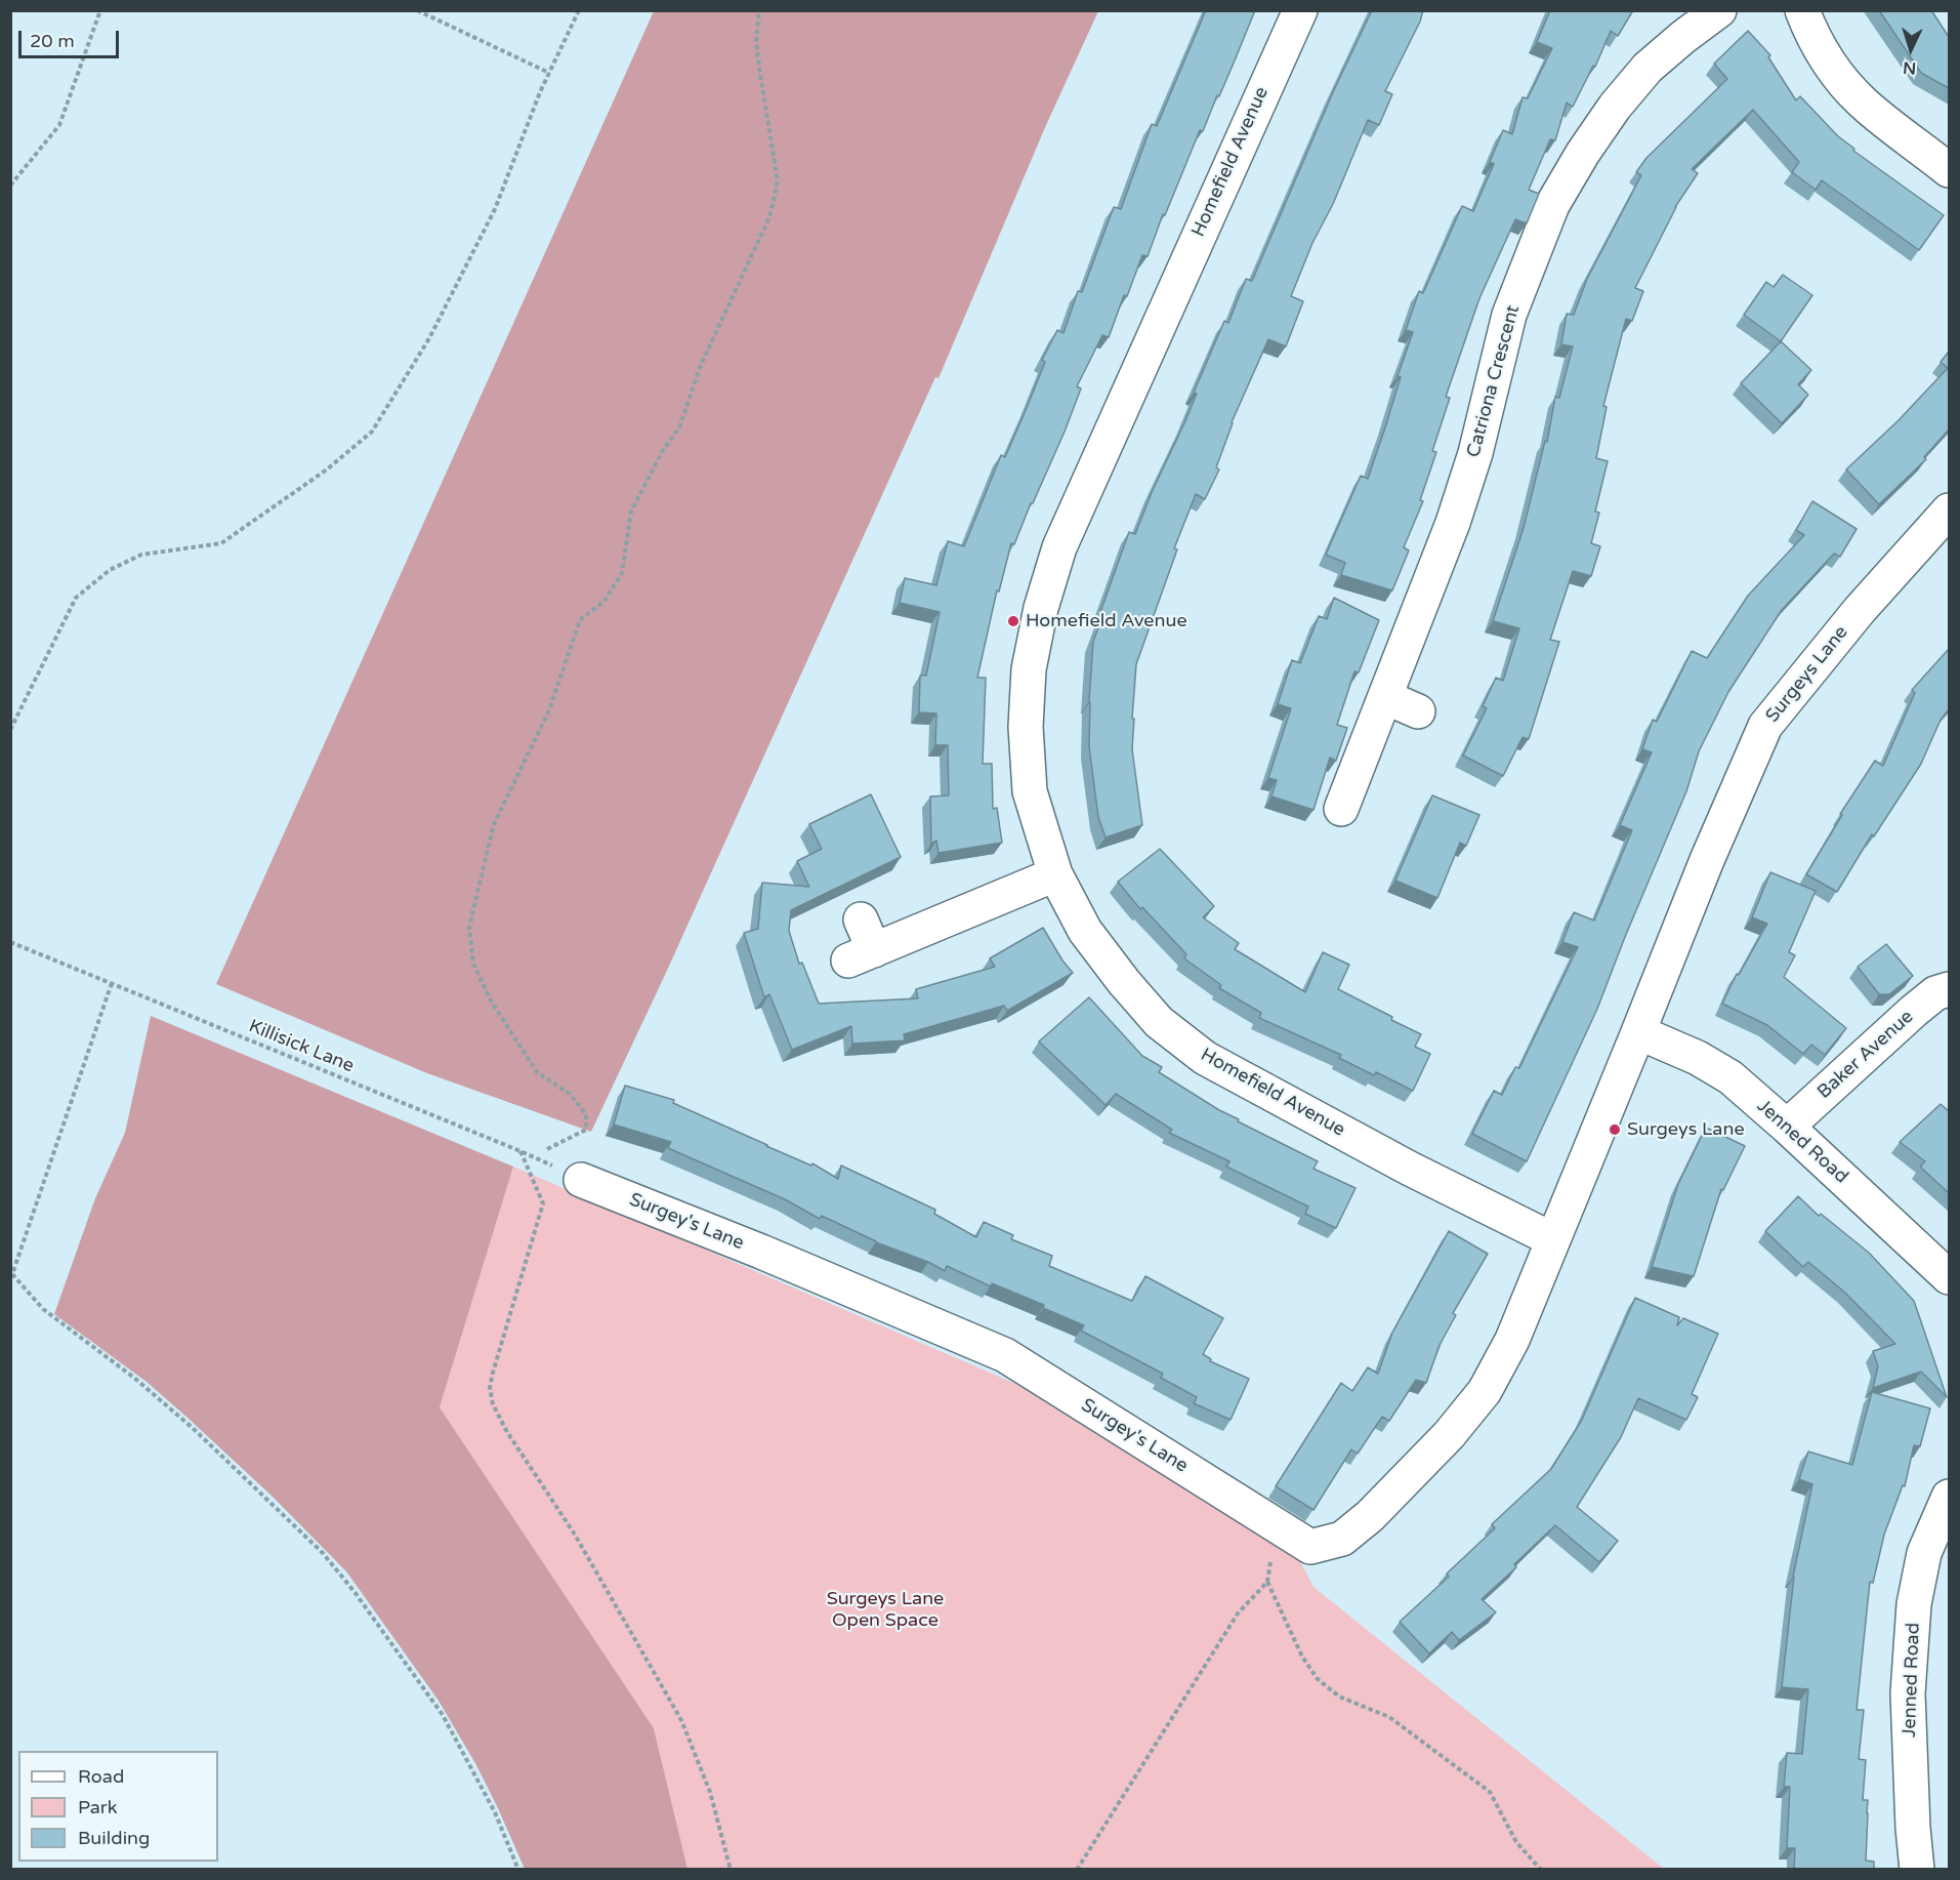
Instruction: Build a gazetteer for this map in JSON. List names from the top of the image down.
{
  "streets": {
    "street": [
      "Homefield Avenue",
      "Catriona Crescent",
      "Surgeys Lane",
      "Baker Avenue",
      "Jenned Road",
      "Surgey's Lane"
    ],
    "path": ["Killisick Lane"]
  },
  "crossings": [
    ["Homefield Avenue", "Surgeys Lane"],
    ["Homefield Avenue", "Surgey's Lane"],
    ["Surgeys Lane", "Jenned Road"],
    ["Surgeys Lane", "Surgey's Lane"],
    ["Killisick Lane", "Surgey's Lane"],
    ["Baker Avenue", "Jenned Road"]
  ],
  "parks": ["Surgeys Lane Open Space"],
  "places": ["Homefield Avenue", "Surgeys Lane"],
  "legend": ["Road", "Park", "Building"],
  "scale_bar": "20 m",
  "north": "bottom"
}
